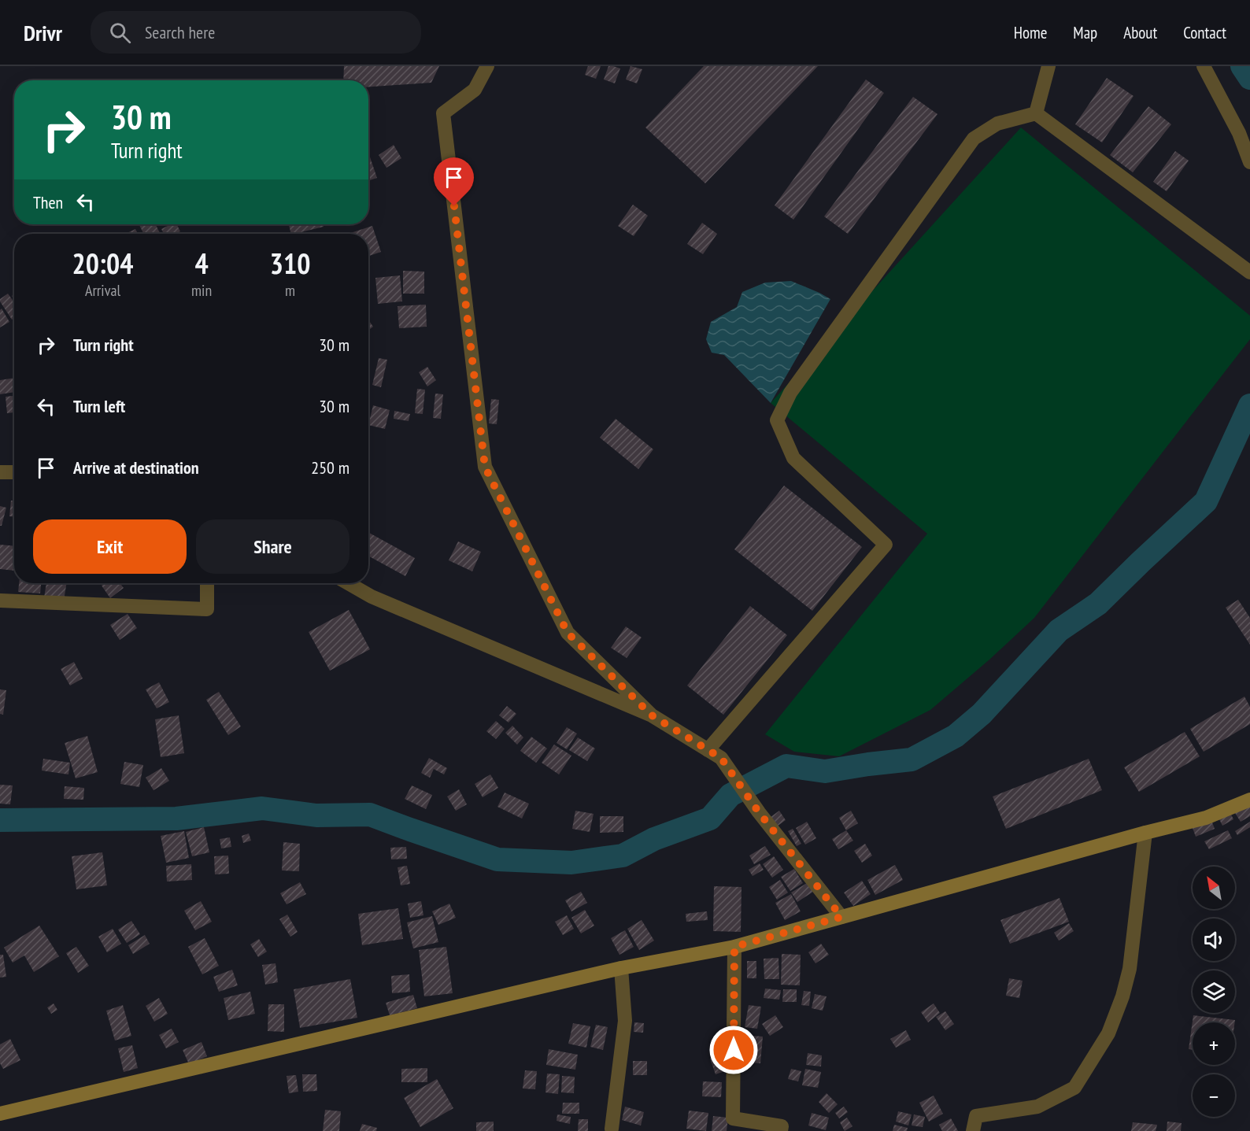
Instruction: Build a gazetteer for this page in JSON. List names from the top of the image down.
{
  "north": "top left",
  "page": {
    "header": "Drivr",
    "search": "Search here",
    "nav": [
      "Home",
      "Map",
      "About",
      "Contact"
    ],
    "turn": ["30 m", "Turn right"],
    "then": "Then",
    "eta": [
      "20:04",
      "Arrival",
      "4",
      "min",
      "310",
      "m"
    ],
    "list": [
      {
        "name": "Turn right",
        "value": "30 m"
      },
      {
        "name": "Turn left",
        "value": "30 m"
      },
      {
        "name": "Arrive at destination",
        "value": "250 m"
      }
    ],
    "buttons": ["Exit", "Share"],
    "map_buttons": ["+", "−"]
  }
}
